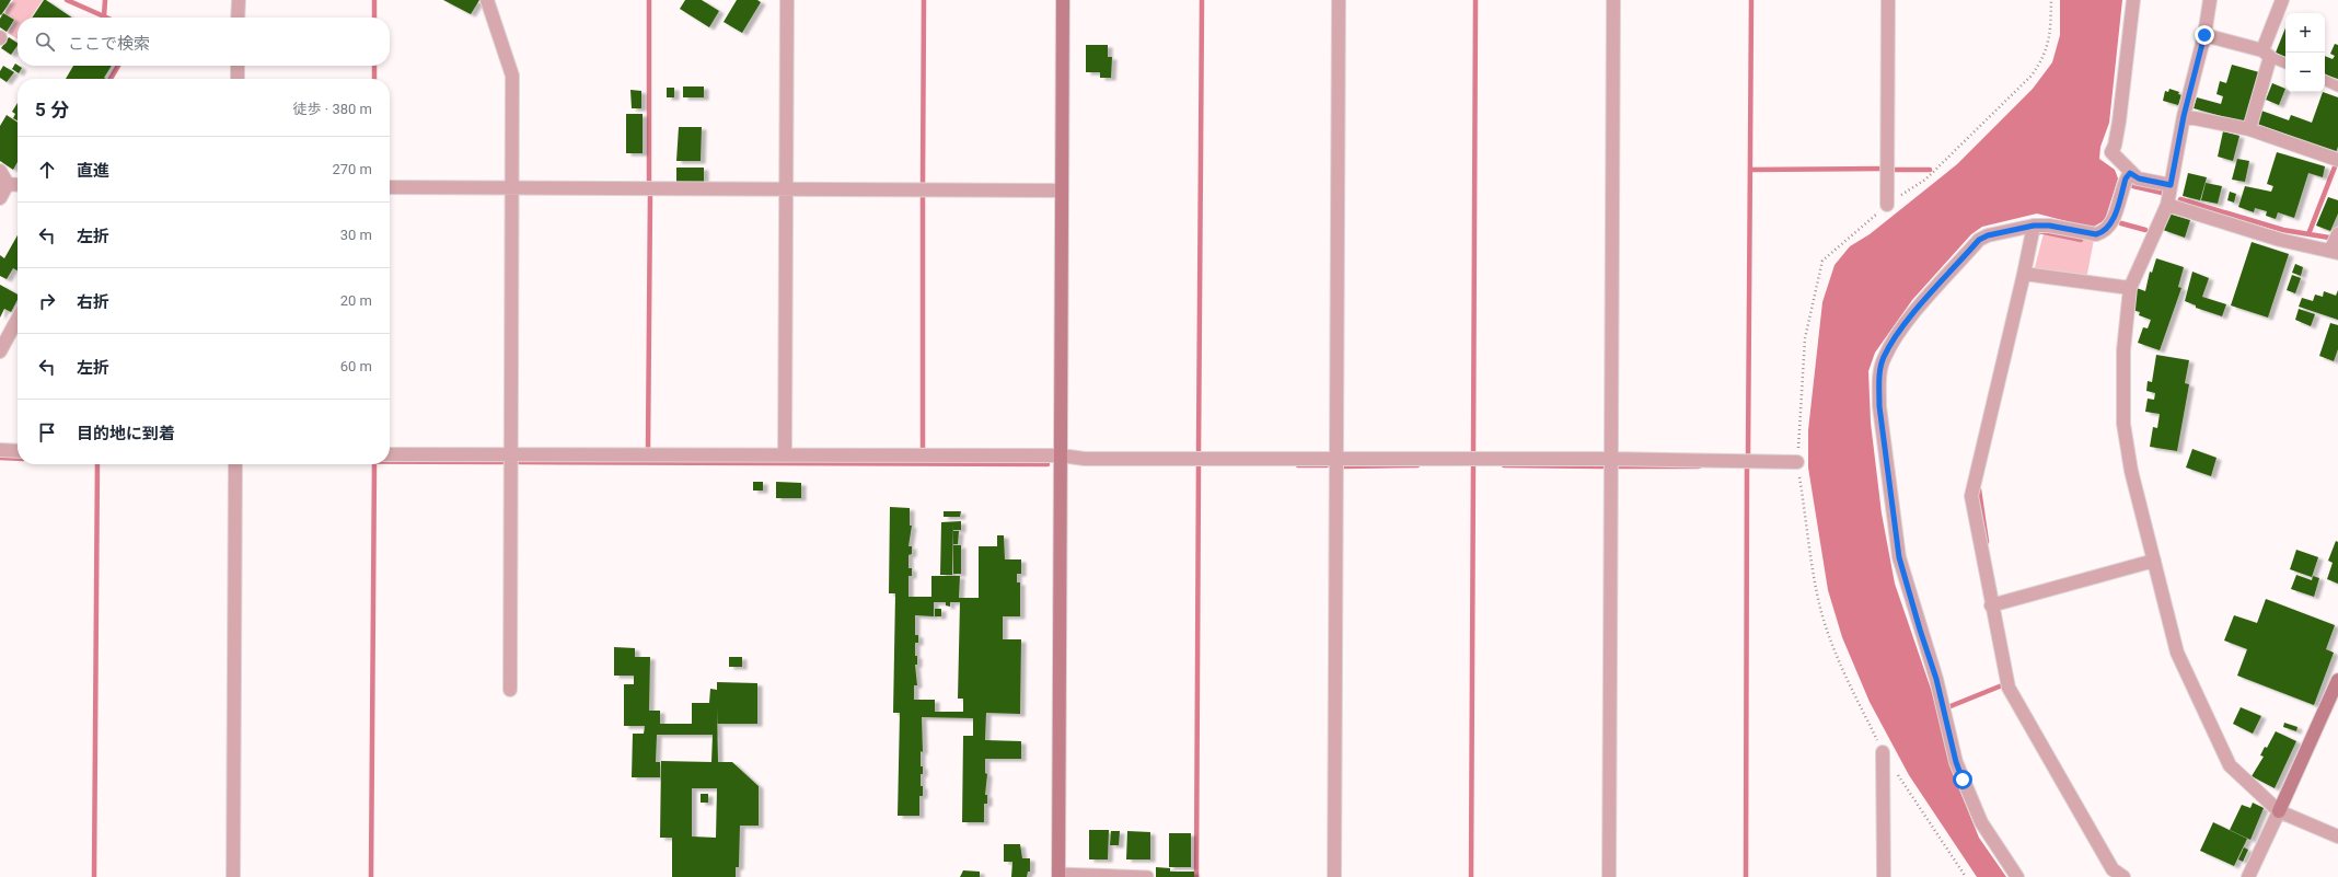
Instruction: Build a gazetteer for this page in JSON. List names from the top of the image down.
{
  "page": {
    "map_buttons": ["+", "−"],
    "search": "ここで検索",
    "heading": ["5 分", "徒歩 · 380 m"],
    "list": [
      ["直進", "270 m"],
      ["左折", "30 m"],
      ["右折", "20 m"],
      ["左折", "60 m"],
      "目的地に到着"
    ]
  }
}
